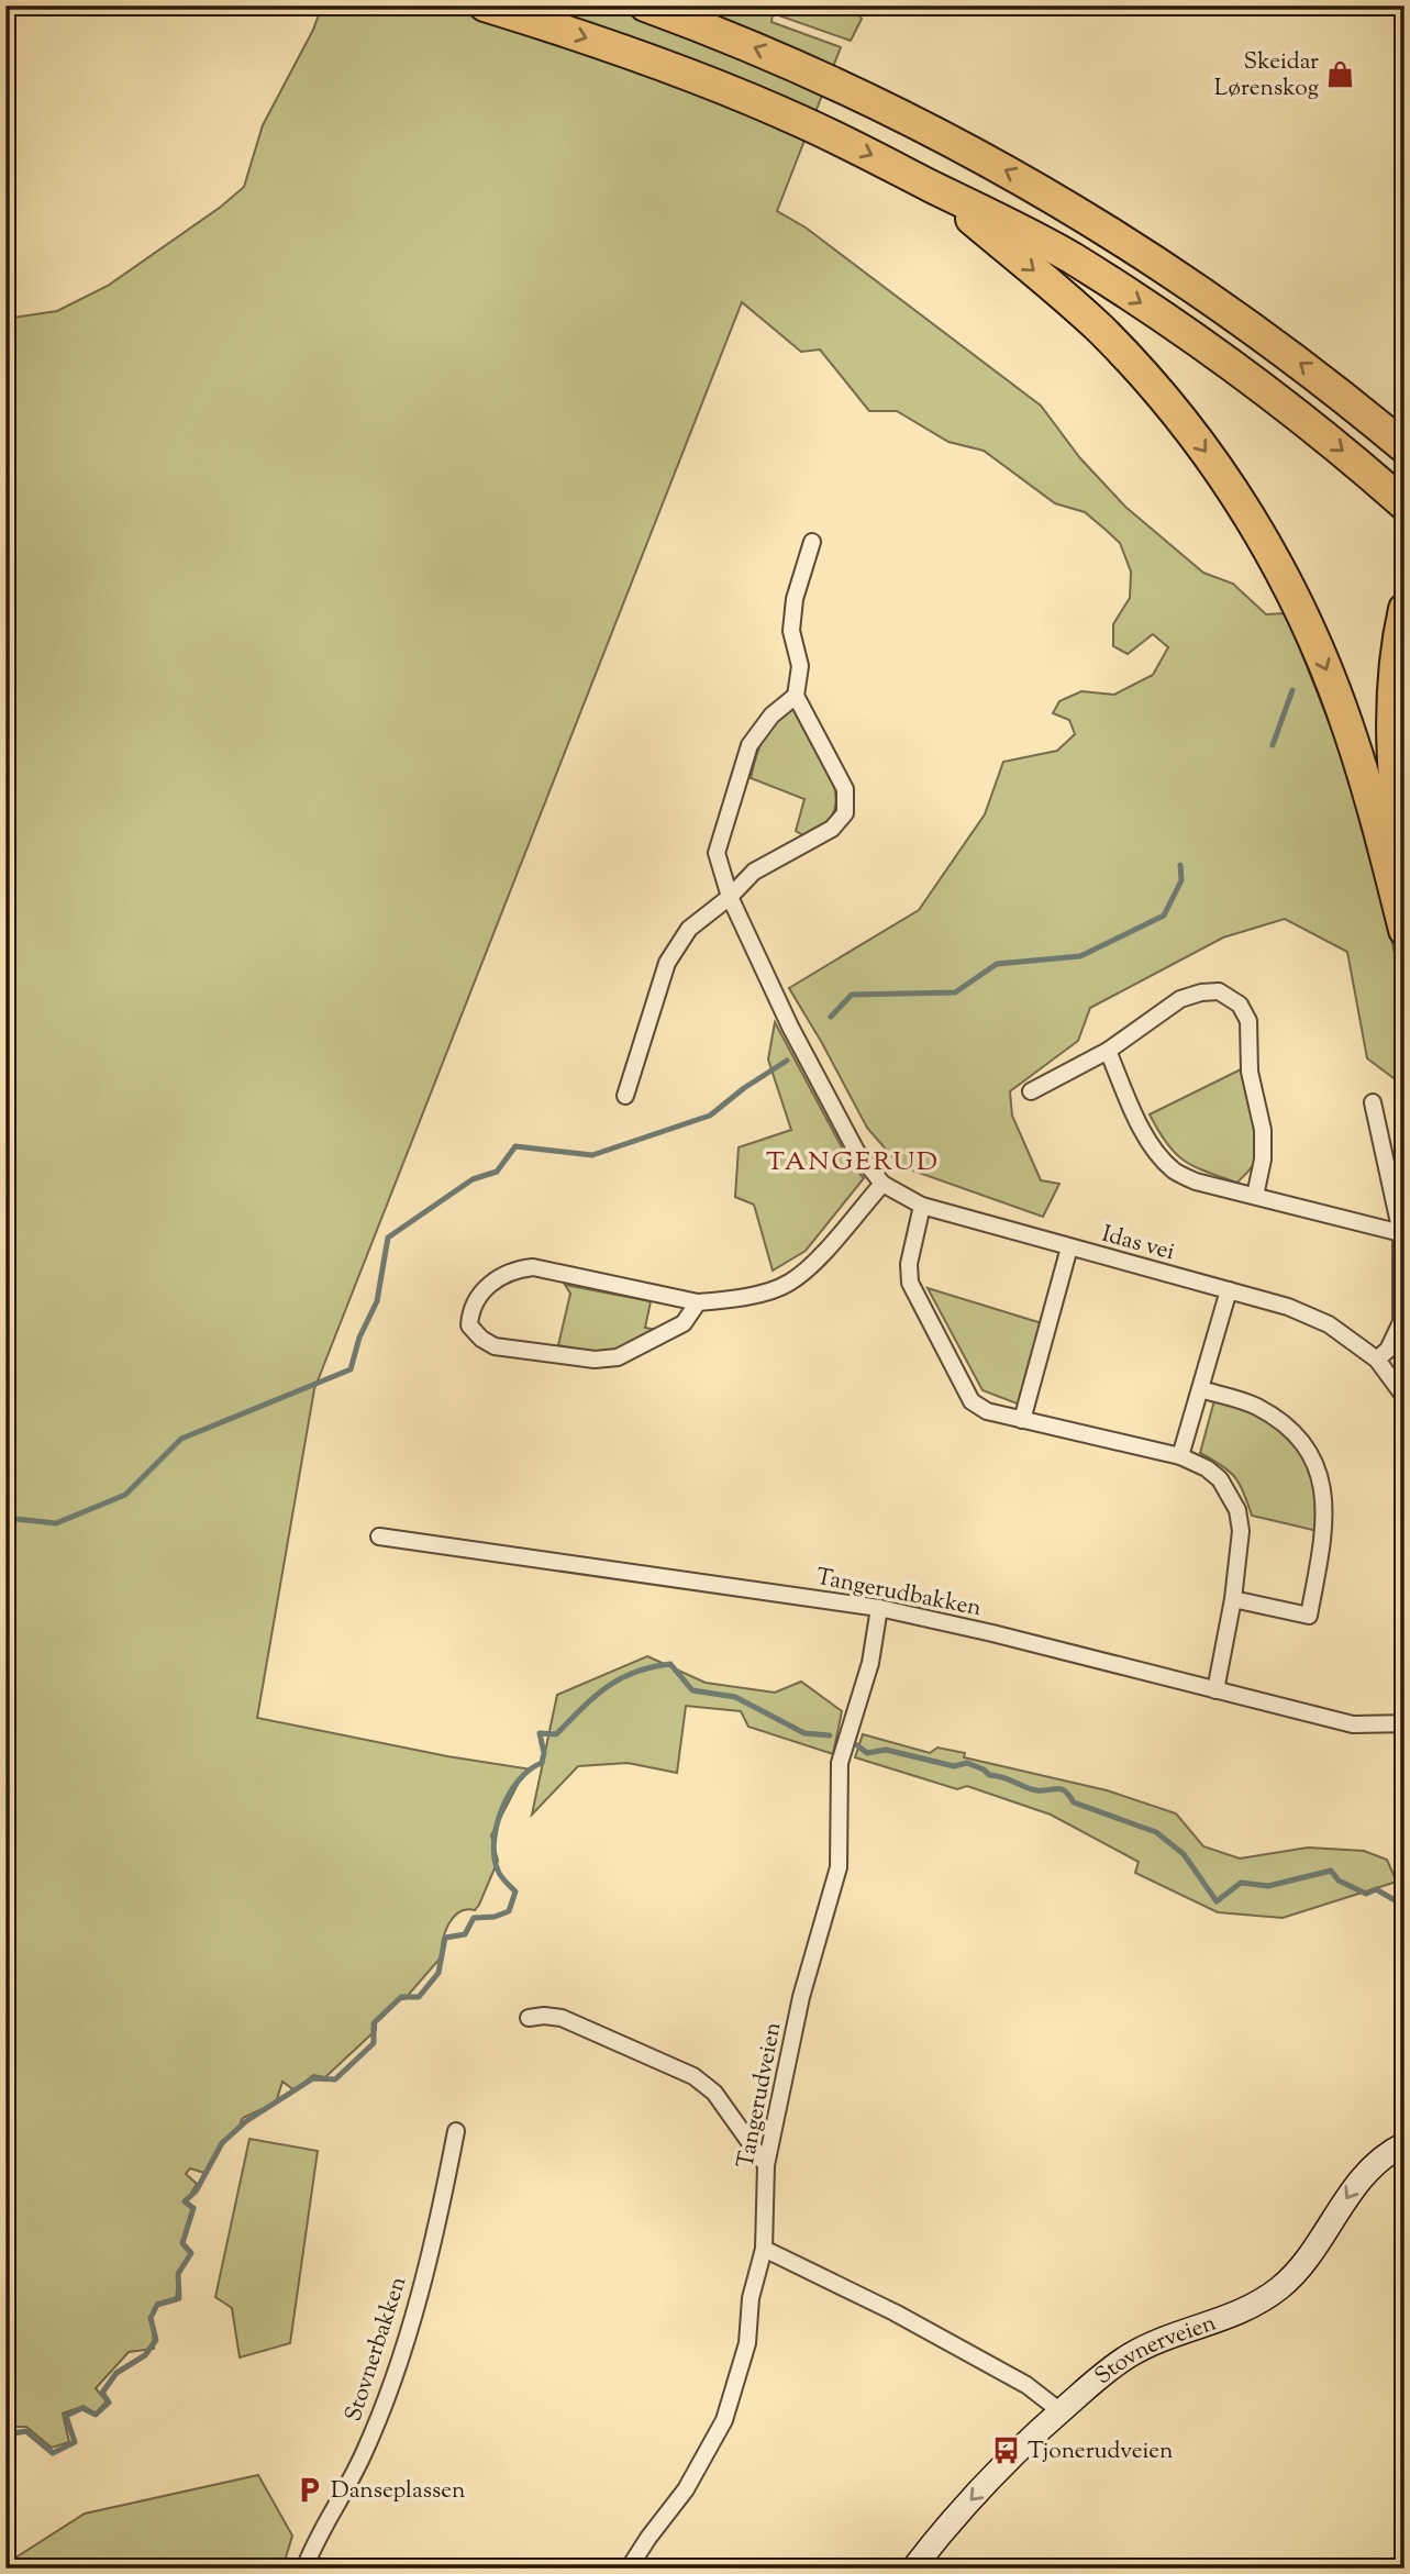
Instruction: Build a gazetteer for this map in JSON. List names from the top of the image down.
{
  "streets": {
    "street": [
      "Idas vei",
      "Tangerudbakken",
      "Tangerudveien",
      "Stovnerbakken",
      "Stovnerveien"
    ]
  },
  "crossings": [
    ["Tangerudbakken", "Tangerudveien"]
  ],
  "one_way": ["Stovnerveien"],
  "districts": ["TANGERUD"],
  "places": {
    "shop": ["Skeidar Lørenskog"],
    "bus stop": ["Tjonerudveien"],
    "parking": ["Danseplassen"]
  }
}
